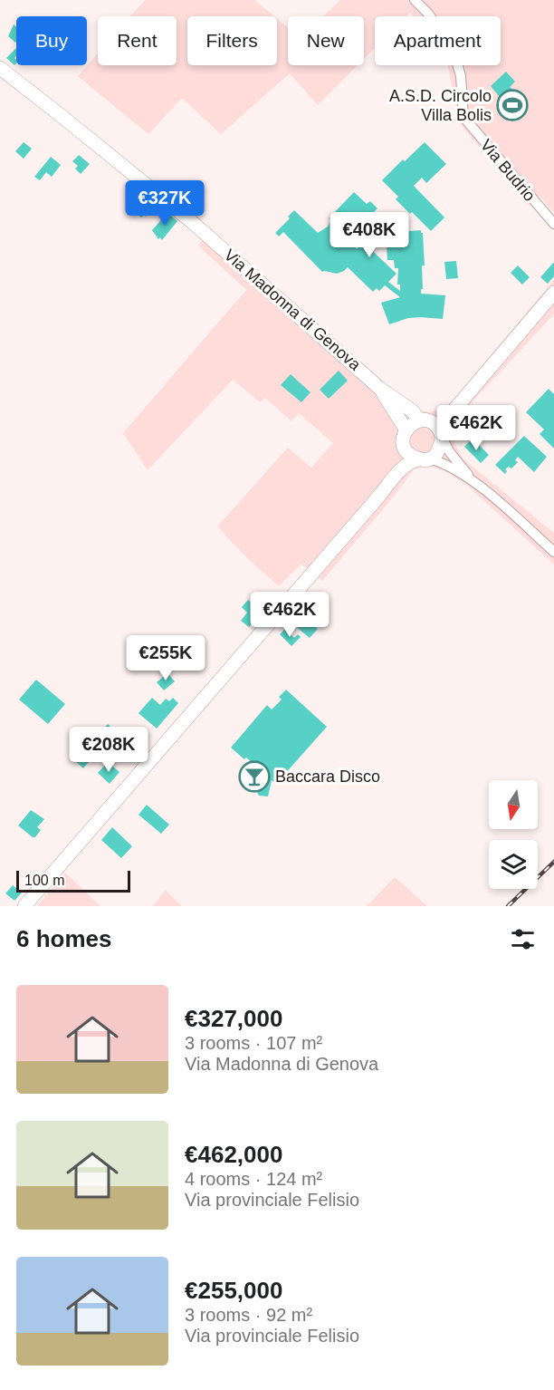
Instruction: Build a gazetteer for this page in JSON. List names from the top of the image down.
{
  "streets": {
    "main road": ["Via Madonna di Genova"],
    "street": ["Via Budrio"]
  },
  "places": {
    "sports": ["A.S.D. Circolo Villa Bolis"],
    "bar": ["Baccara Disco"]
  },
  "scale_bar": "100 m",
  "north": "bottom",
  "page": {
    "chip": [
      "Buy",
      "Rent",
      "Filters",
      "New",
      "Apartment"
    ],
    "price": [
      "€327K",
      "€408K",
      "€462K",
      "€462K",
      "€255K",
      "€208K"
    ],
    "scale": "100 m",
    "heading": "6 homes",
    "list": [
      {
        "name": "€327,000",
        "note": "3 rooms · 107 m² · Via Madonna di Genova"
      },
      {
        "name": "€462,000",
        "note": "4 rooms · 124 m² · Via provinciale Felisio"
      },
      {
        "name": "€255,000",
        "note": "3 rooms · 92 m² · Via provinciale Felisio"
      }
    ]
  }
}
